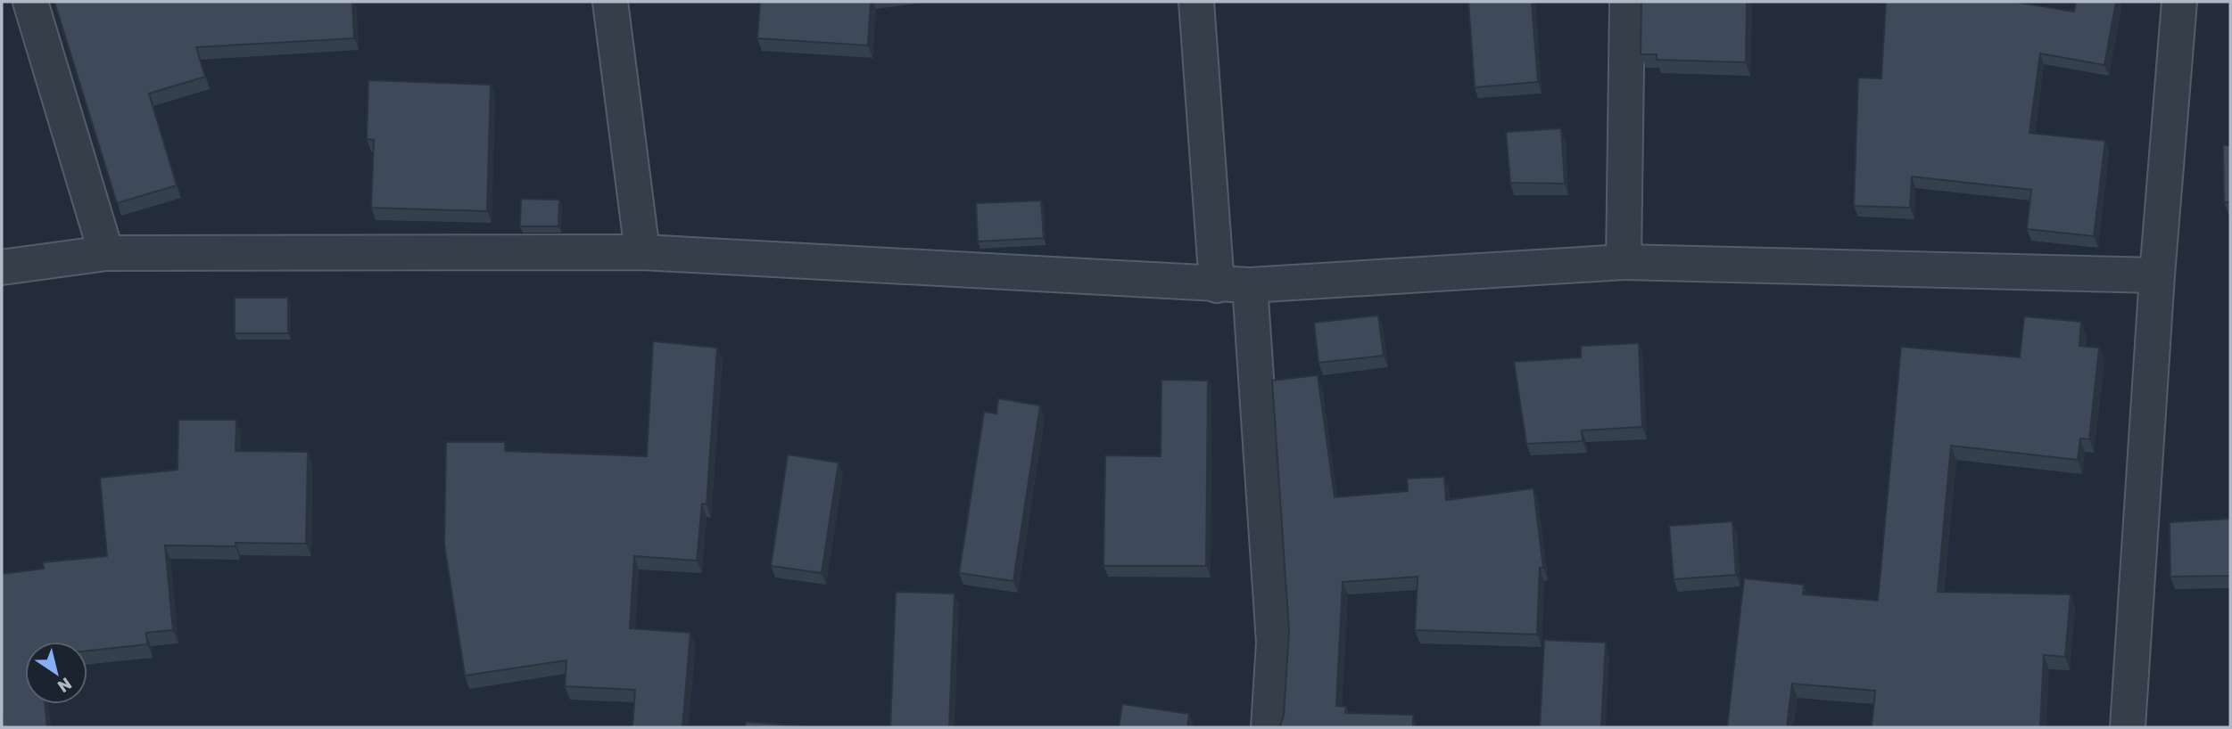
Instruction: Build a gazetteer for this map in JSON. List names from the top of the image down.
{
  "north": "bottom right"
}
